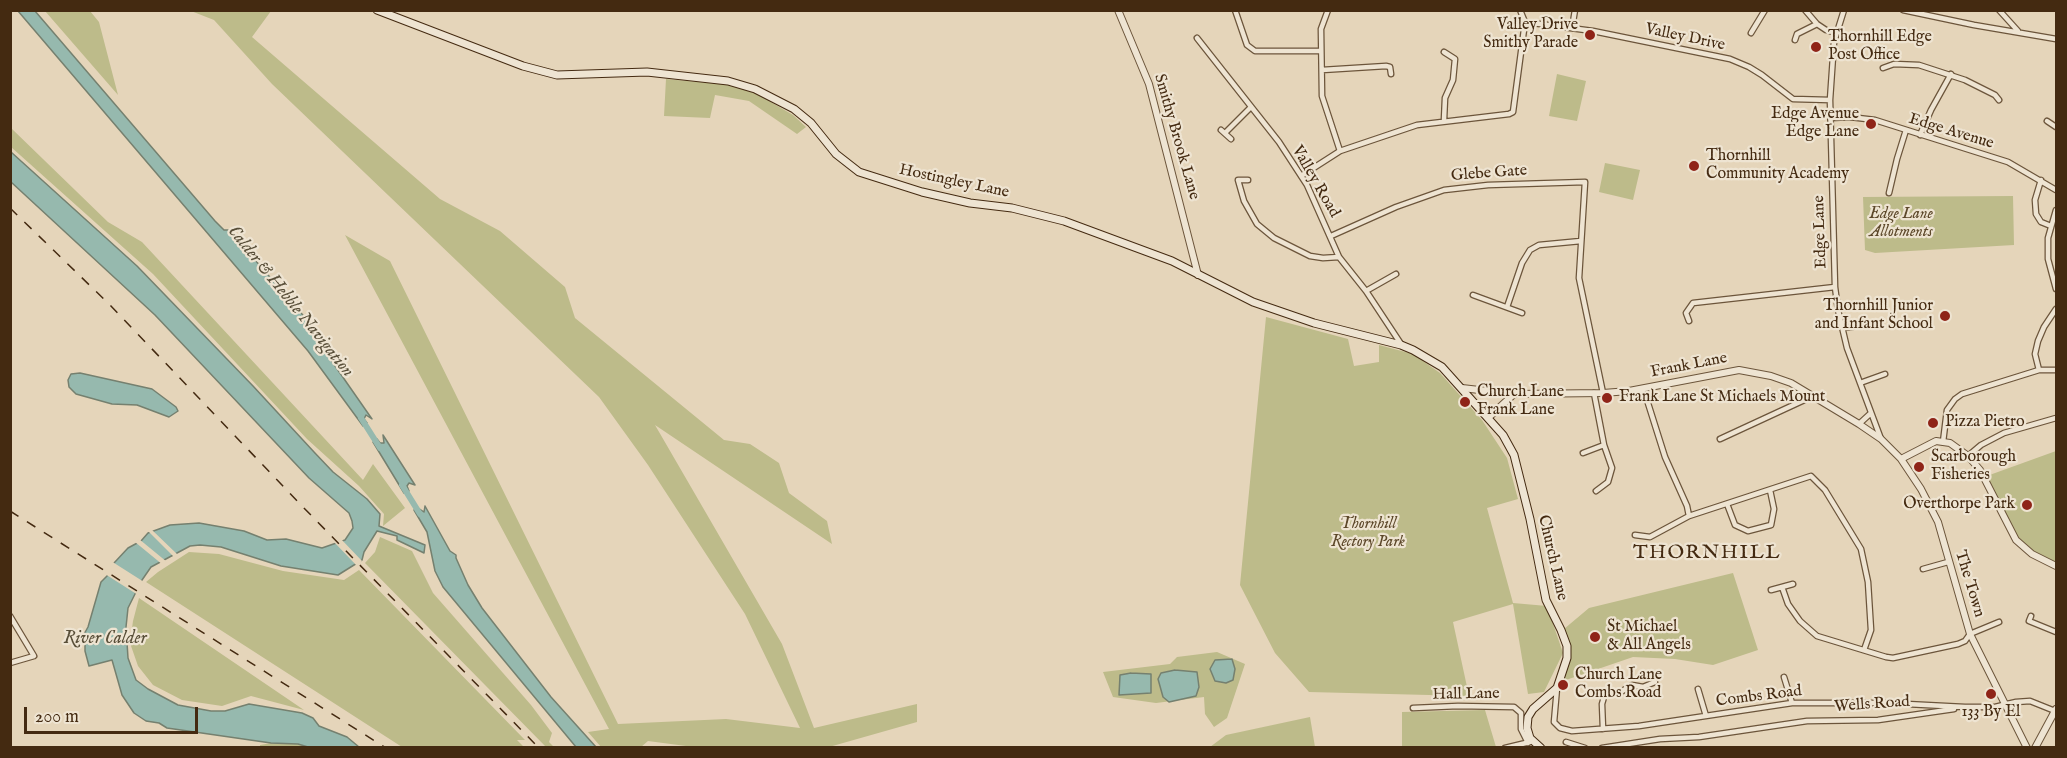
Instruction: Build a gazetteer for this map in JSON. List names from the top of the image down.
{
  "streets": {
    "main road": ["Hostingley Lane", "Church Lane"],
    "street": [
      "Valley Drive",
      "Edge Avenue",
      "Smithy Brook Lane",
      "Glebe Gate",
      "Valley Road",
      "Edge Lane",
      "Frank Lane",
      "The Town",
      "Hall Lane",
      "Combs Road",
      "Wells Road"
    ]
  },
  "crossings": [
    ["Valley Drive", "Edge Lane"],
    ["Edge Avenue", "Edge Lane"],
    ["Smithy Brook Lane", "Hostingley Lane"],
    ["Glebe Gate", "Valley Road"],
    ["Hostingley Lane", "Valley Road"],
    ["Hostingley Lane", "Frank Lane"],
    ["Hostingley Lane", "Church Lane"],
    ["Edge Lane", "Frank Lane"],
    ["Frank Lane", "Church Lane"],
    ["Frank Lane", "The Town"],
    ["Church Lane", "Hall Lane"],
    ["Church Lane", "Combs Road"],
    ["The Town", "Combs Road"],
    ["Combs Road", "Wells Road"]
  ],
  "districts": ["THORNHILL"],
  "water": ["Calder & Hebble Navigation", "River Calder"],
  "parks": ["Edge Lane Allotments", "Thornhill Rectory Park"],
  "places": [
    "Valley Drive Smithy Parade",
    "Thornhill Edge Post Office",
    "Edge Avenue Edge Lane",
    "Thornhill Community Academy",
    "Thornhill Junior and Infant School",
    "Frank Lane St Michaels Mount",
    "Church Lane Frank Lane",
    "Pizza Pietro",
    "Scarborough Fisheries",
    "Overthorpe Park",
    "St Michael & All Angels",
    "Church Lane Combs Road",
    "133 By El"
  ],
  "scale_bar": "200 m"
}
